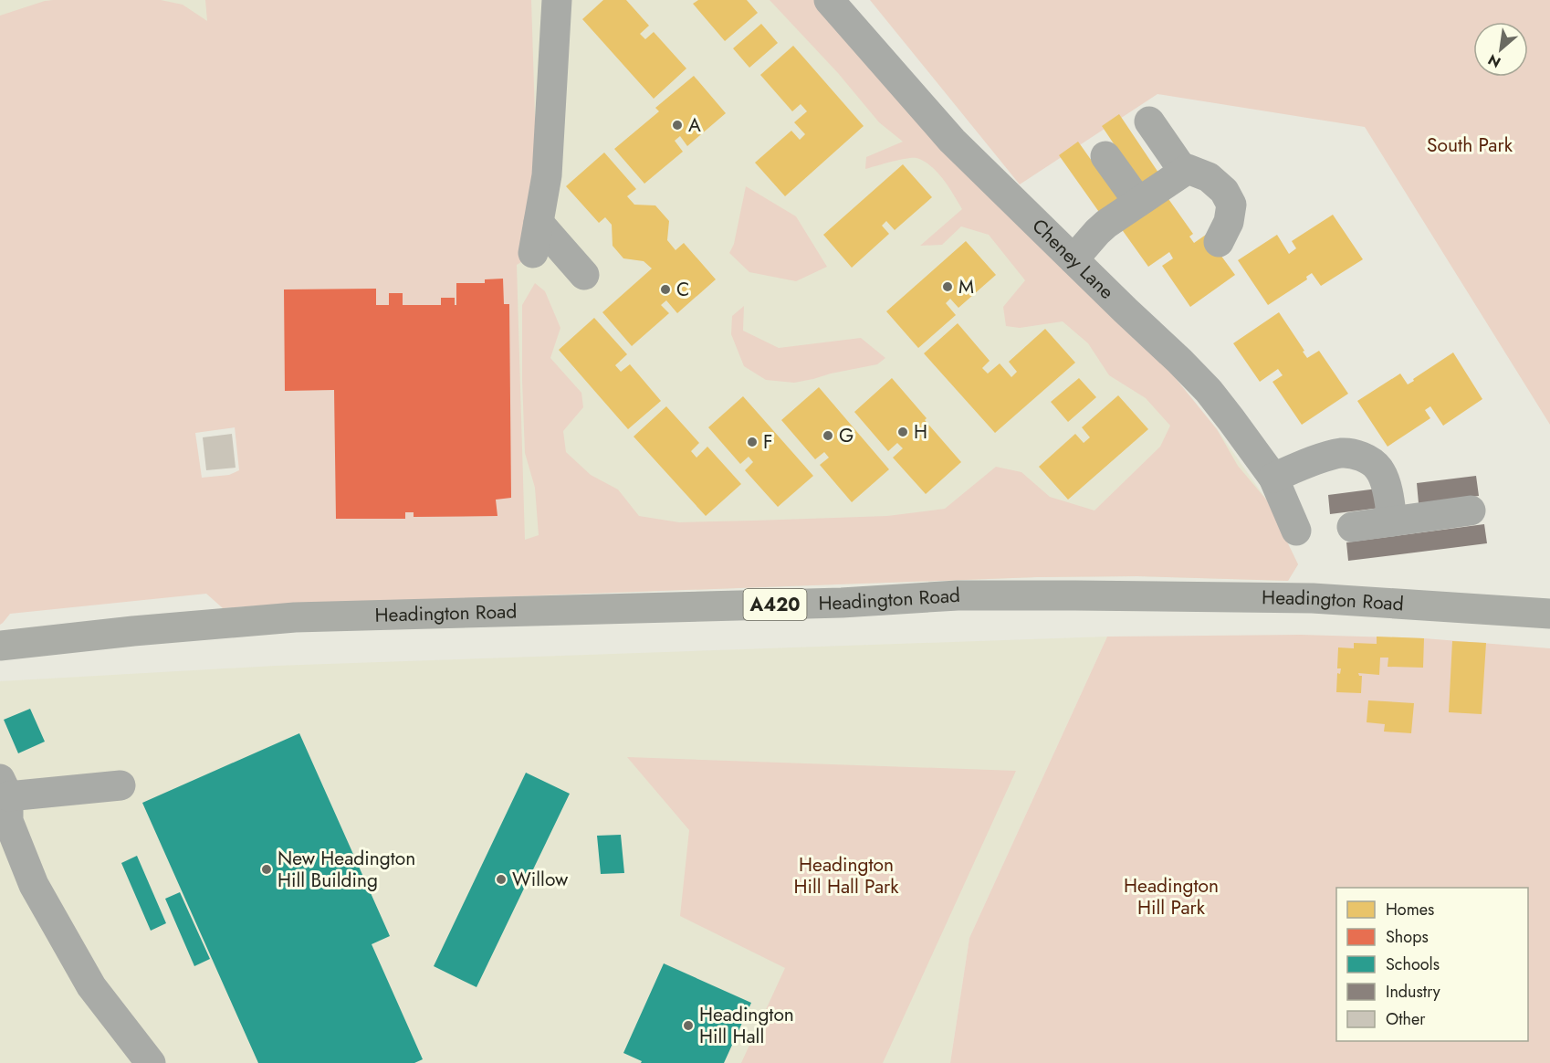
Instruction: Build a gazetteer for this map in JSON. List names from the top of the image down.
{
  "streets": {
    "main road": ["Headington Road", "A420"],
    "street": ["Cheney Lane"]
  },
  "parks": ["South Park", "Headington Hill Hall Park", "Headington Hill Park"],
  "places": [
    "A",
    "M",
    "C",
    "H",
    "G",
    "F",
    "New Headington Hill Building",
    "Willow",
    "Headington Hill Hall"
  ],
  "legend": [
    "Homes",
    "Shops",
    "Schools",
    "Industry",
    "Other"
  ],
  "north": "bottom left"
}
